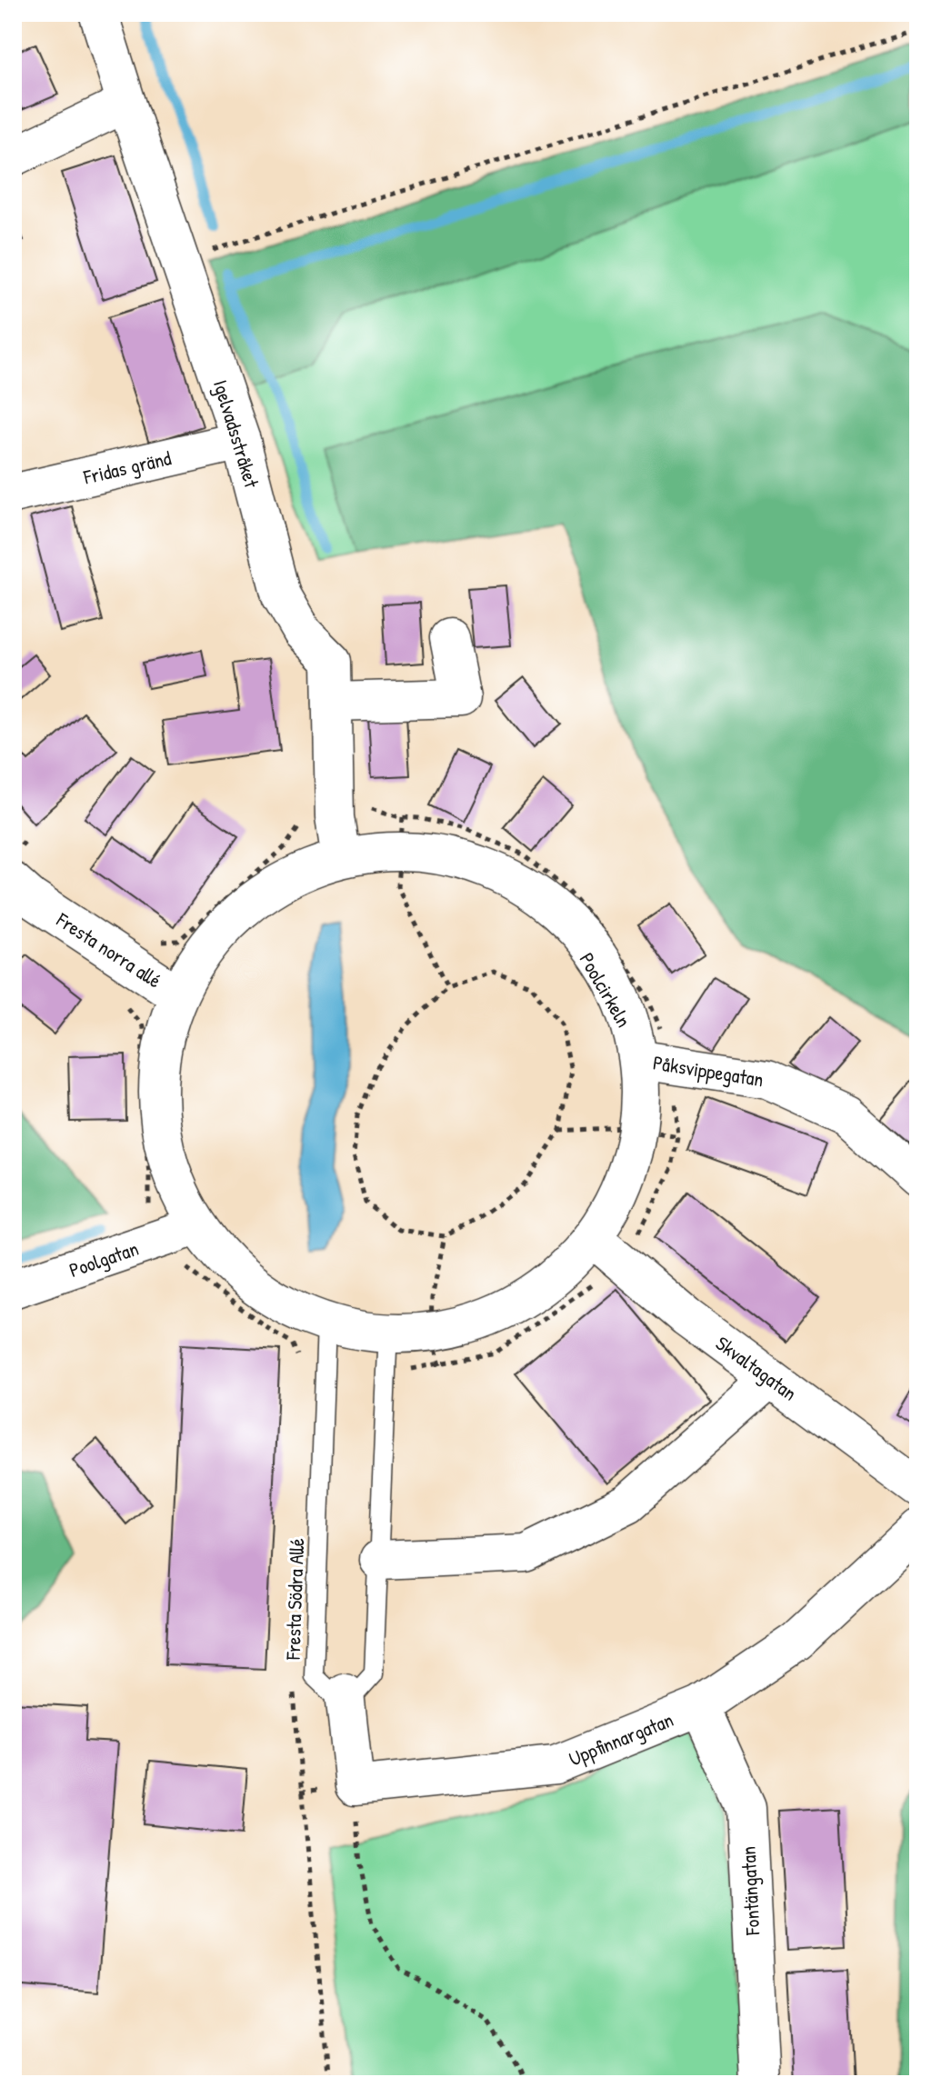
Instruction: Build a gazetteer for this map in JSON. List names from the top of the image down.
{
  "streets": {
    "street": [
      "Igelvadsstråket",
      "Fridas gränd",
      "Fresta norra allé",
      "Poolcirkeln",
      "Påksvippegatan",
      "Poolgatan",
      "Skvaltagatan",
      "Uppfinnargatan",
      "Fontängatan"
    ],
    "lane": ["Fresta Södra Allé"]
  },
  "crossings": [
    ["Igelvadsstråket", "Fridas gränd"],
    ["Igelvadsstråket", "Poolcirkeln"],
    ["Fresta norra allé", "Poolcirkeln"],
    ["Poolcirkeln", "Påksvippegatan"],
    ["Poolcirkeln", "Poolgatan"],
    ["Poolcirkeln", "Skvaltagatan"],
    ["Poolcirkeln", "Fresta Södra Allé"],
    ["Uppfinnargatan", "Fontängatan"]
  ]
}
